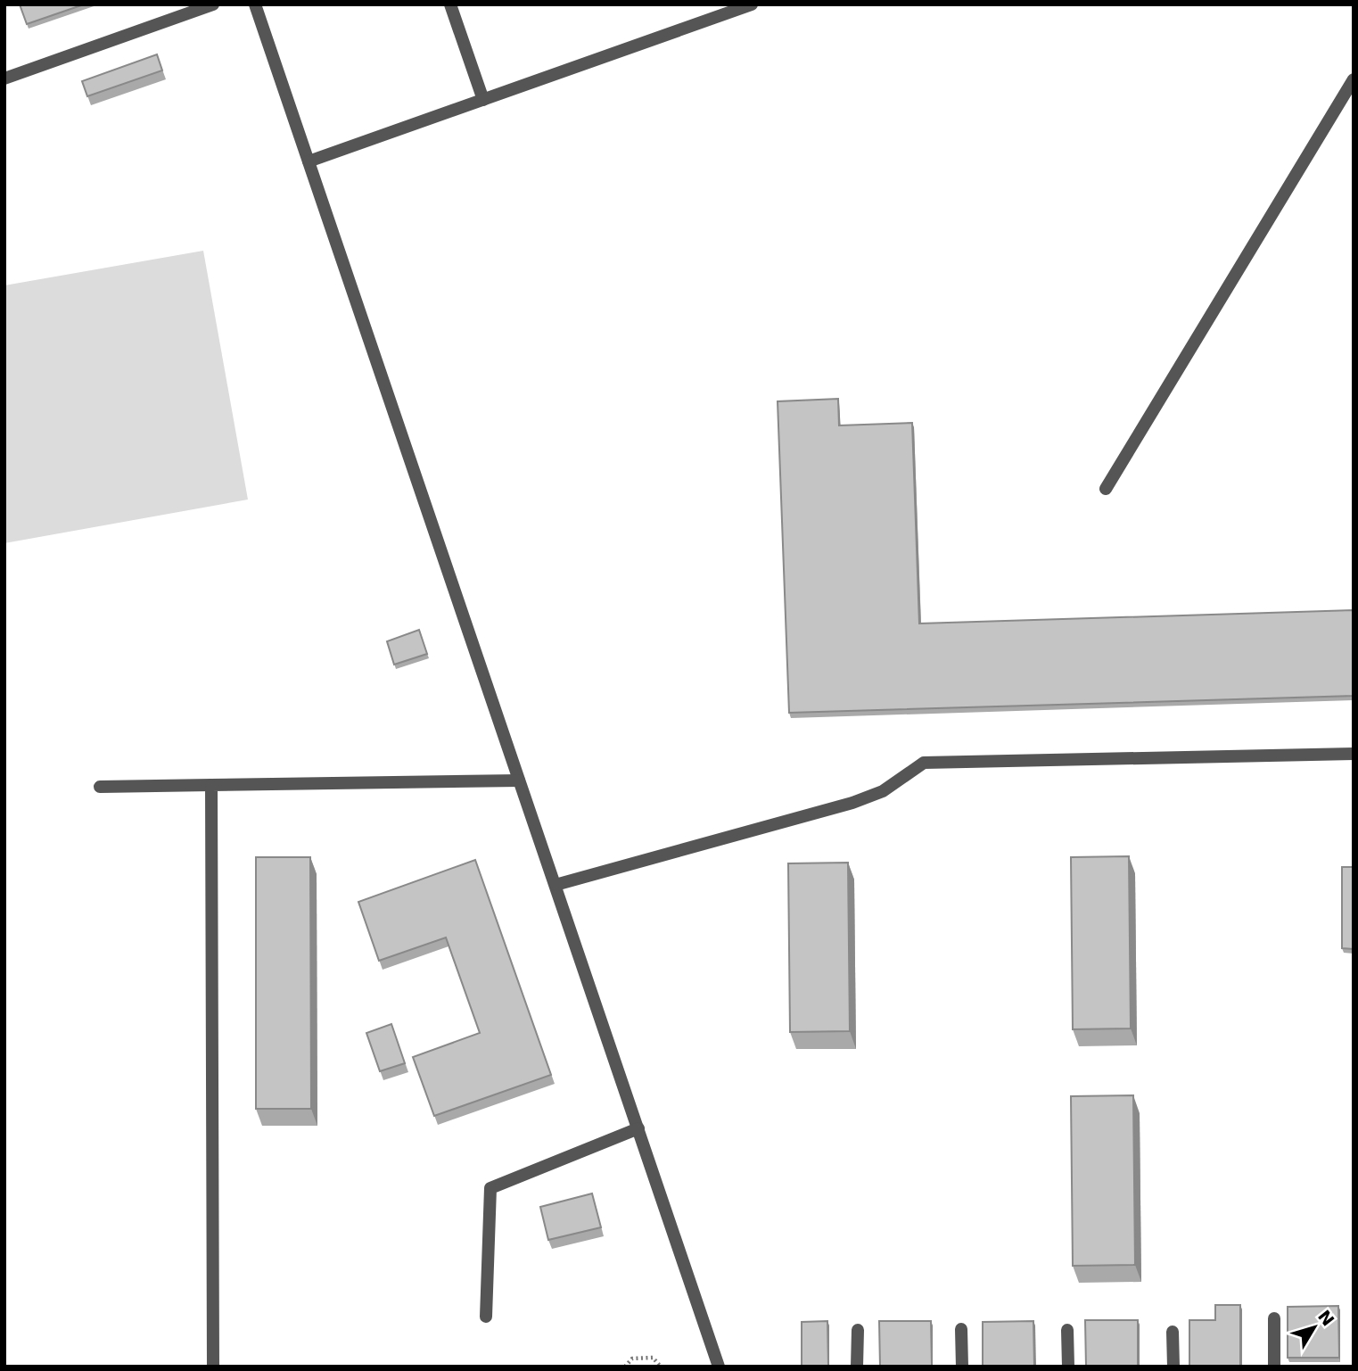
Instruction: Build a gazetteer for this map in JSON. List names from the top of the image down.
{
  "north": "top right"
}
